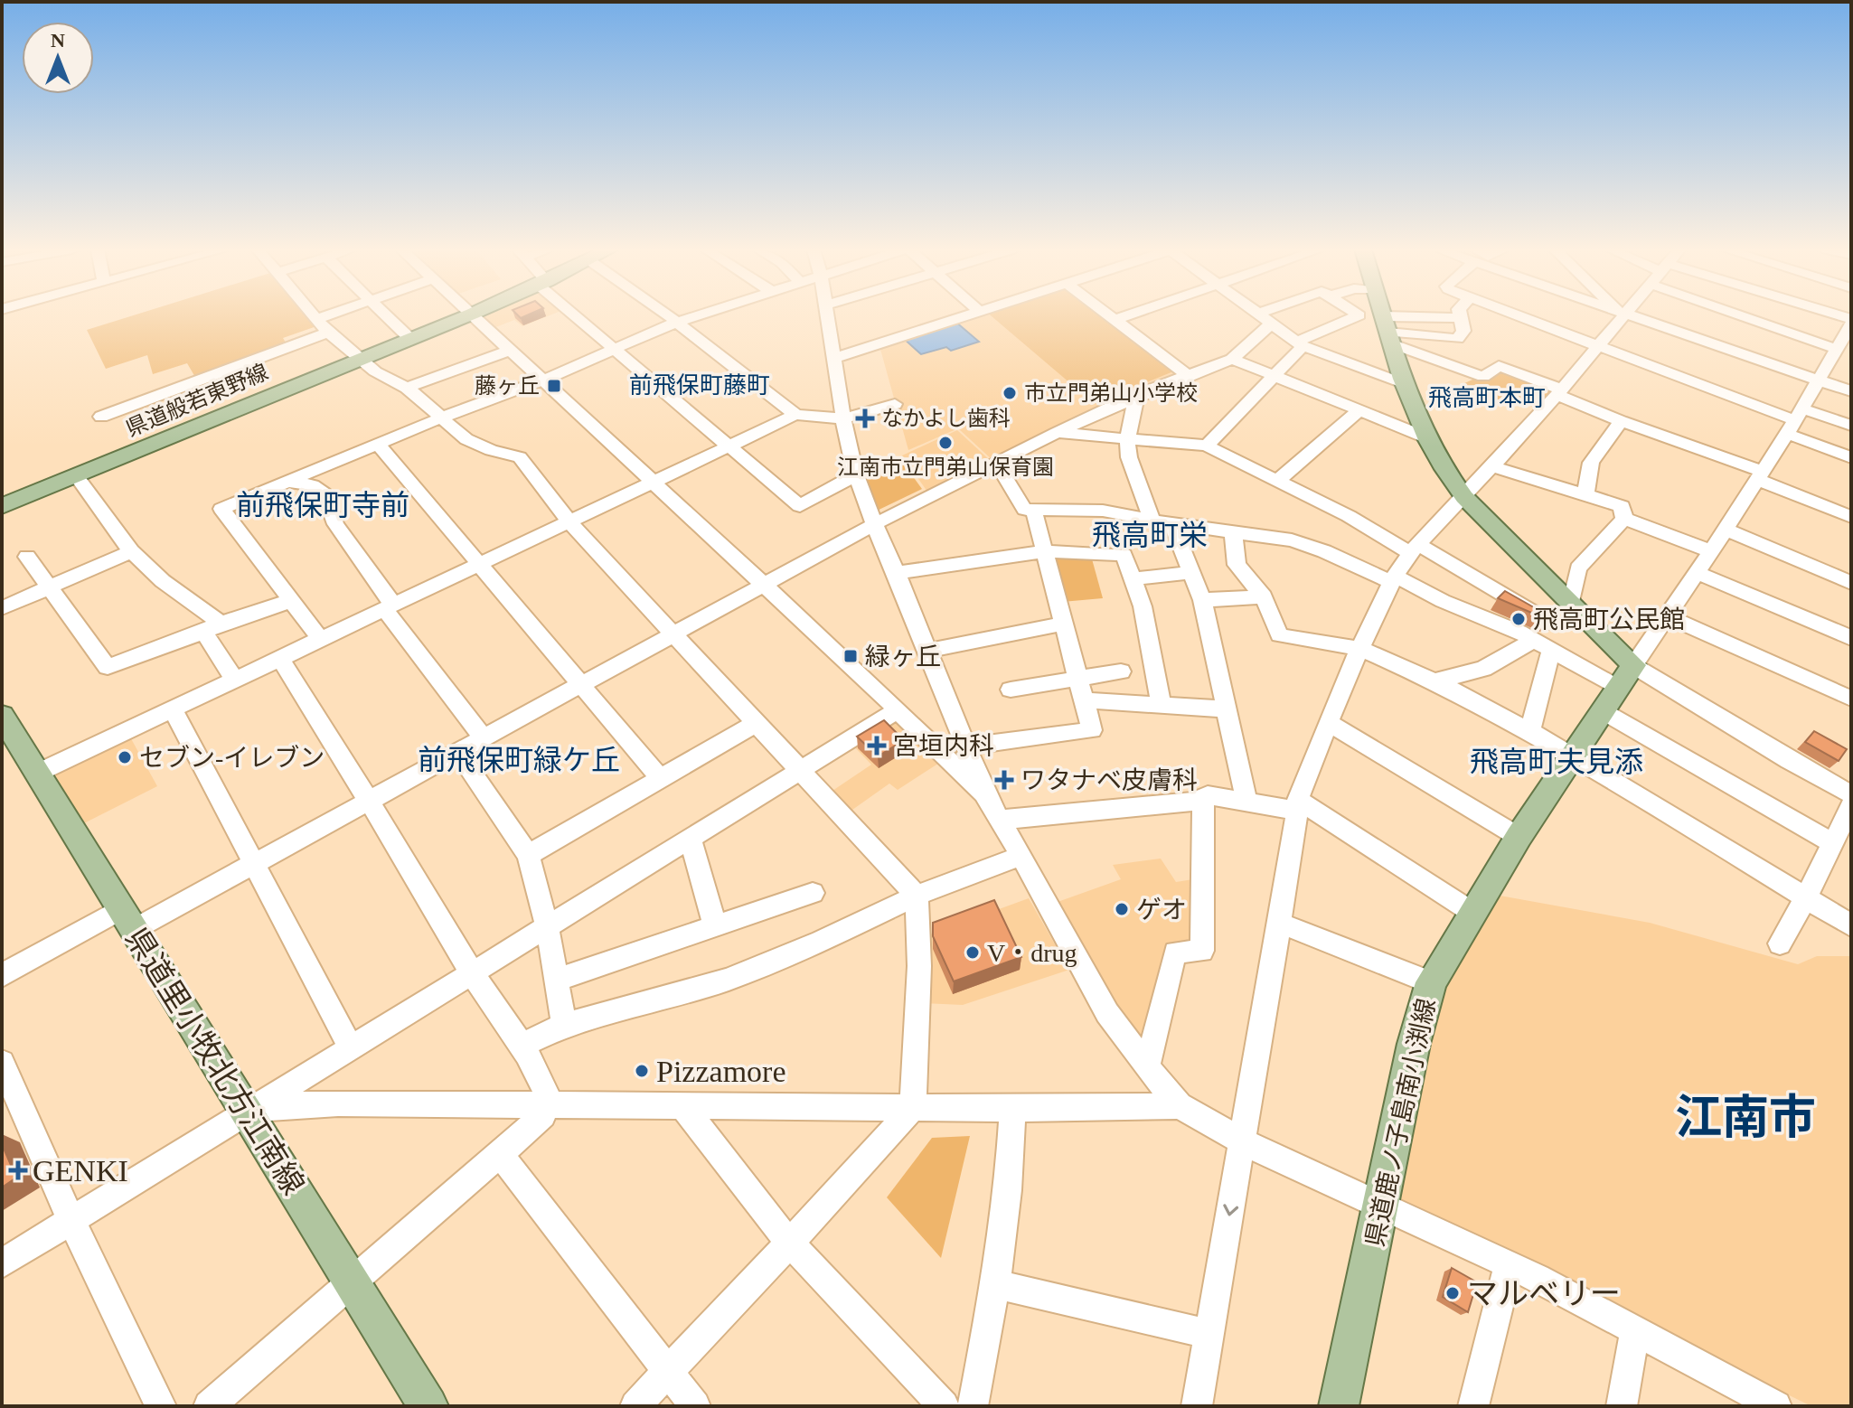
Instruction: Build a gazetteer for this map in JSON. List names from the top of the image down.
{
  "streets": {
    "main road": ["県道般若東野線", "県道里小牧北方江南線", "県道鹿ノ子島南小渕線"]
  },
  "districts": [
    "前飛保町藤町",
    "飛高町本町",
    "前飛保町寺前",
    "飛高町栄",
    "前飛保町緑ケ丘",
    "飛高町夫見添",
    "江南市"
  ],
  "places": {
    "transit": ["藤ヶ丘", "緑ヶ丘"],
    "other": [
      "市立門弟山小学校",
      "江南市立門弟山保育園",
      "飛高町公民館",
      "セブン-イレブン",
      "ゲオ",
      "V・drug",
      "Pizzamore",
      "マルベリー"
    ],
    "health": [
      "なかよし歯科",
      "宮垣内科",
      "ワタナベ皮膚科",
      "GENKI"
    ]
  },
  "north": "top"
}
